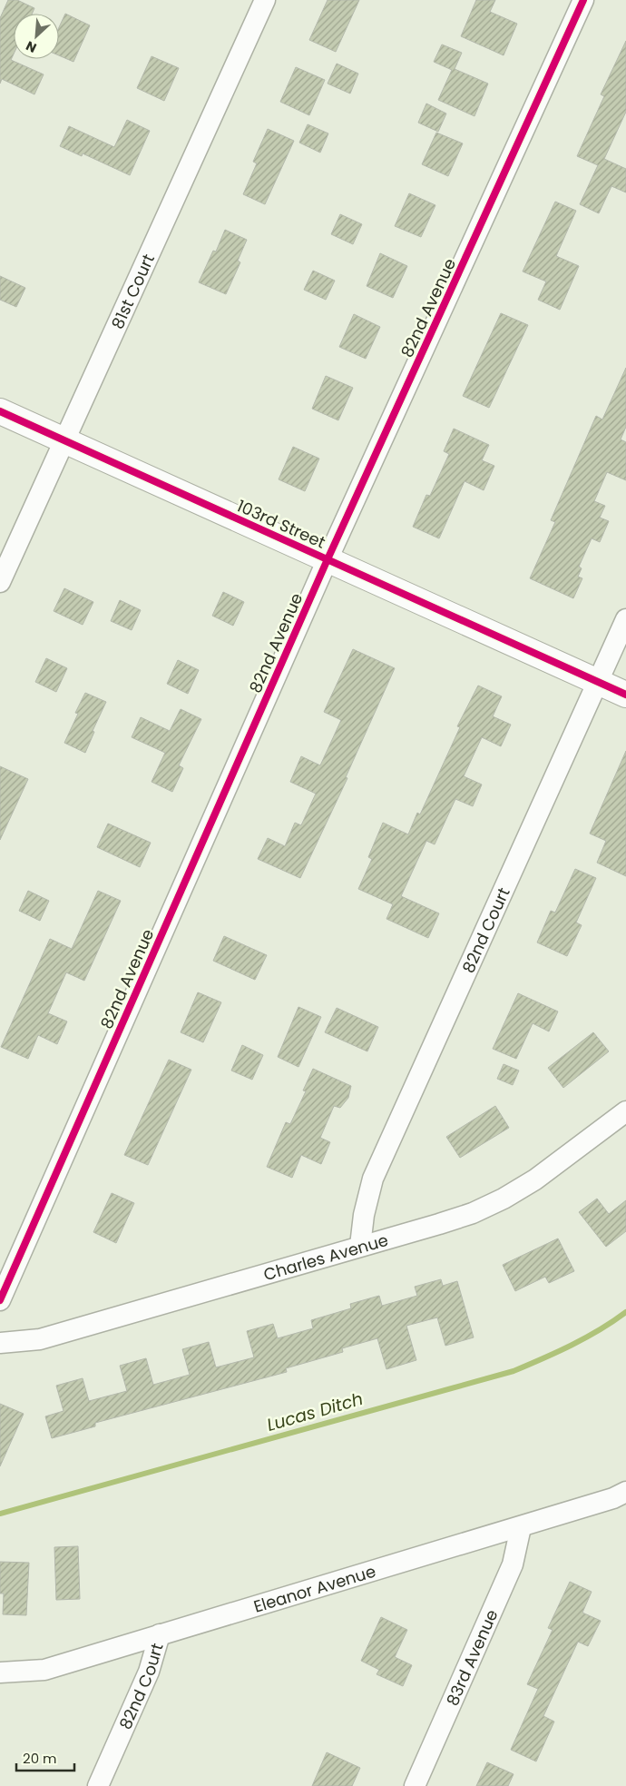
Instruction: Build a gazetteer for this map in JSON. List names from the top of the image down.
{
  "streets": {
    "street": [
      "81st Court",
      "82nd Avenue",
      "103rd Street",
      "82nd Court",
      "Charles Avenue",
      "Eleanor Avenue",
      "83rd Avenue"
    ]
  },
  "crossings": [
    ["81st Court", "103rd Street"],
    ["82nd Avenue", "103rd Street"],
    ["103rd Street", "82nd Court"],
    ["82nd Court", "Charles Avenue"],
    ["82nd Court", "Eleanor Avenue"],
    ["Eleanor Avenue", "83rd Avenue"]
  ],
  "water": ["Lucas Ditch"],
  "scale_bar": "20 m",
  "north": "bottom left"
}
